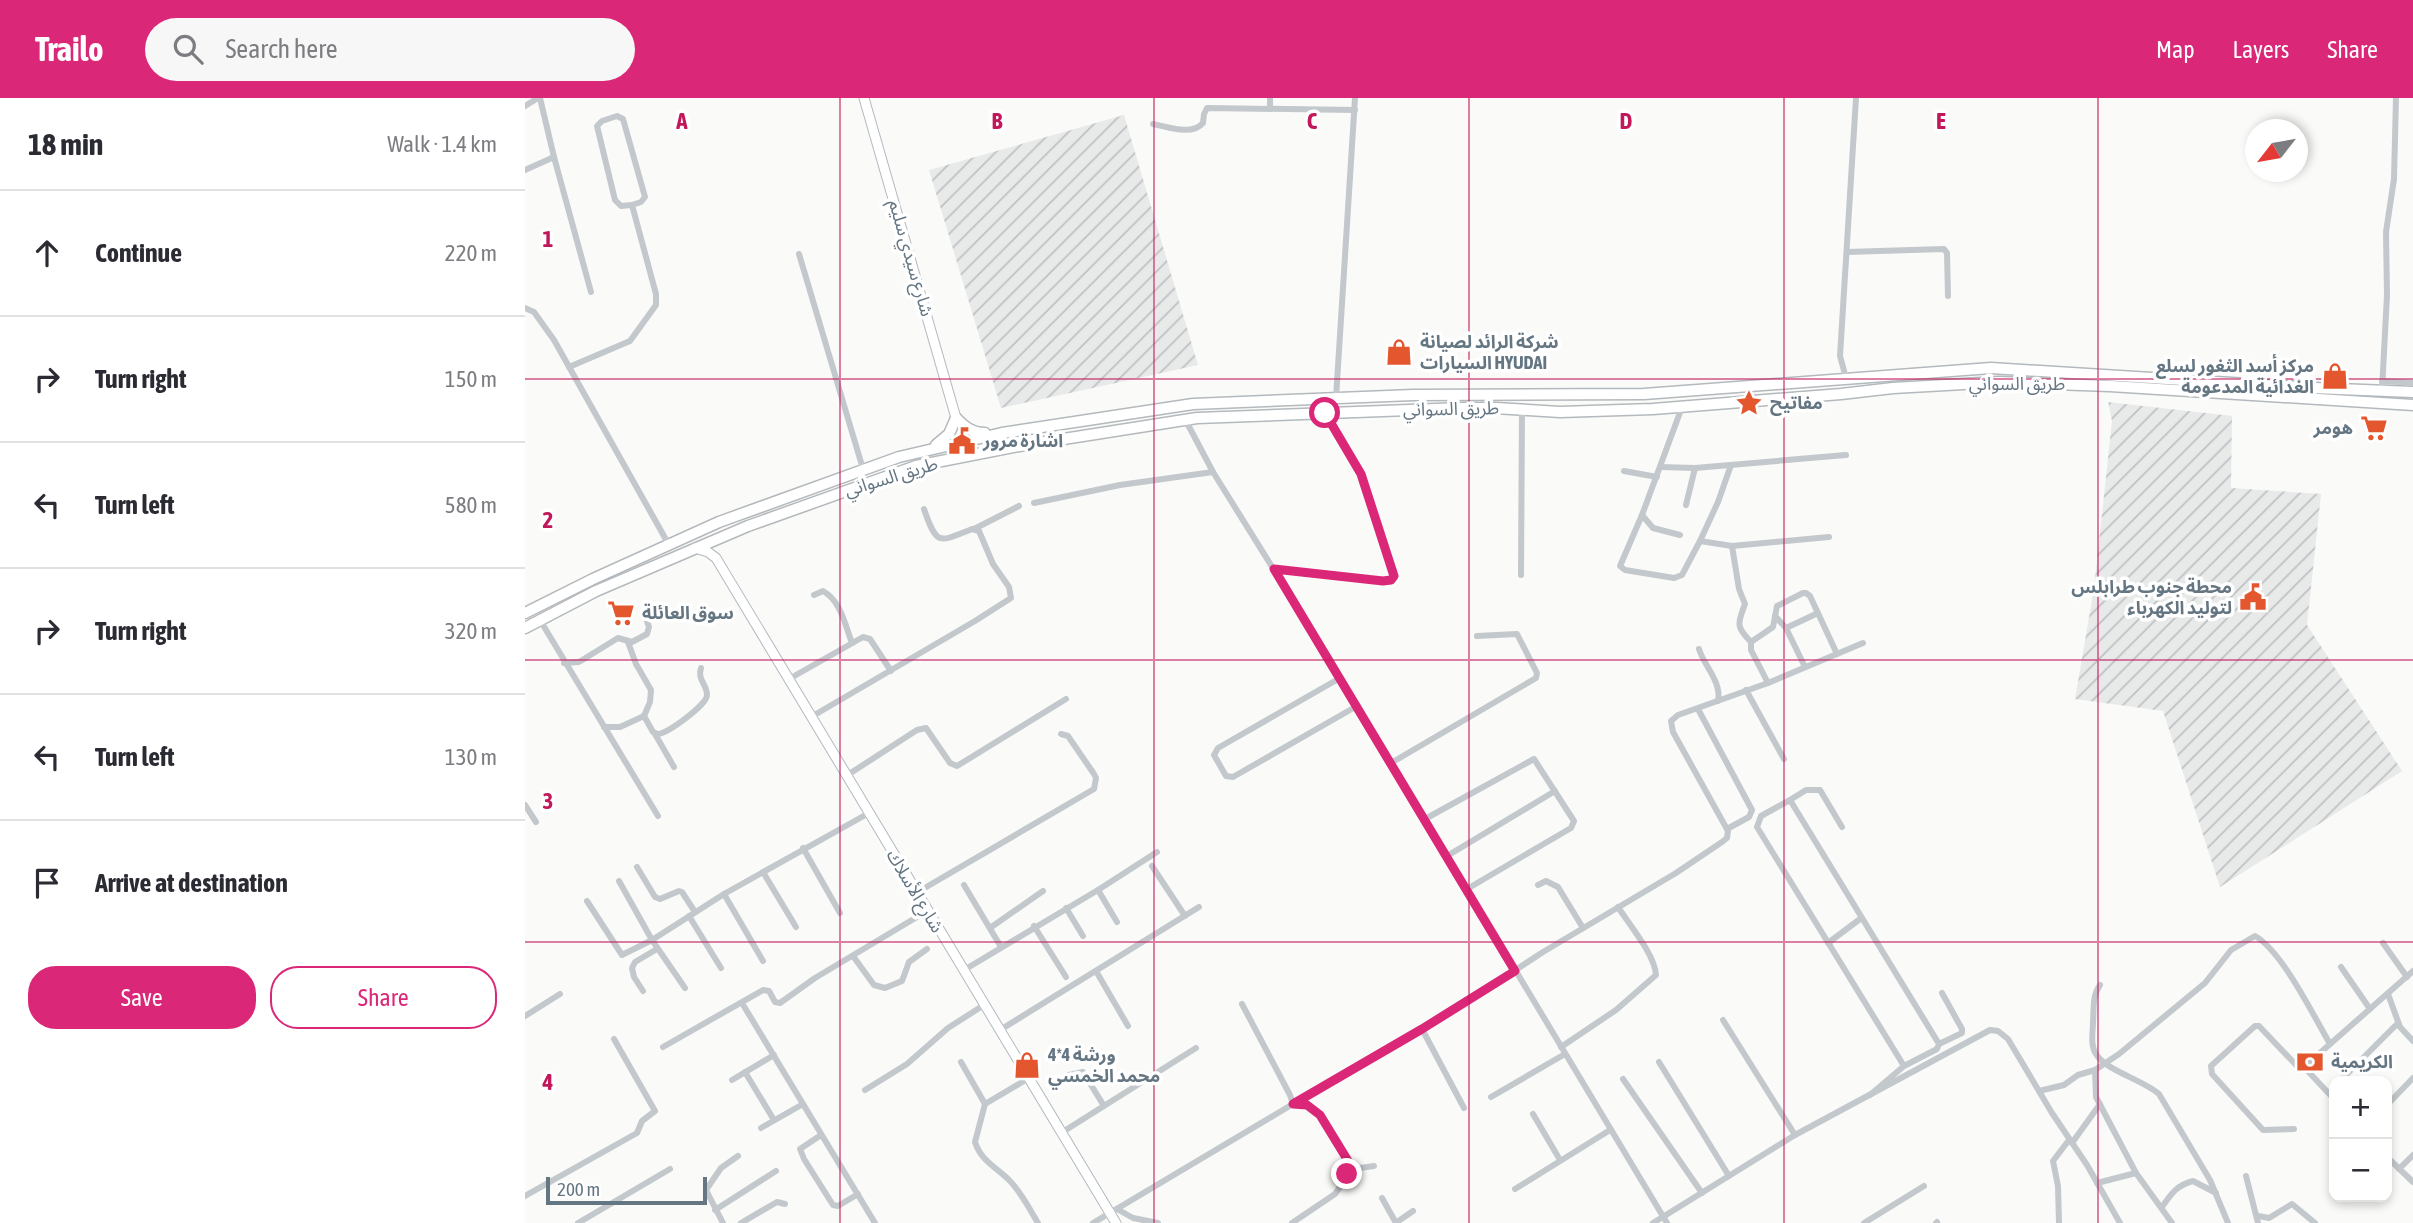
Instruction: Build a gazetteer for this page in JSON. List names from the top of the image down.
{
  "streets": {
    "highway": ["طريق السواني"],
    "street": ["شارع سيدي سليم", "شارع الأسلاك"]
  },
  "places": {
    "shop": ["شركة الرائد لصيانة السيارات HYUDAI", "مركز أسد الثغور لسلع الغدائية المدعومة", "4*4 ورشة محمد الخمسي"],
    "place": ["مفاتيح"],
    "supermarket": ["هومر", "سوق العائلة"],
    "public building": ["اشارة مرور", "محطة جنوب طرابلس لتوليد الكهرباء"],
    "bank": ["الكريمية"]
  },
  "scale_bar": "200 m",
  "north": "bottom left",
  "page": {
    "header": "Trailo",
    "search": "Search here",
    "nav": ["Map", "Layers", "Share"],
    "heading": ["18 min", "Walk · 1.4 km"],
    "list": [
      ["Continue", "220 m"],
      ["Turn right", "150 m"],
      ["Turn left", "580 m"],
      ["Turn right", "320 m"],
      ["Turn left", "130 m"],
      "Arrive at destination"
    ],
    "buttons": ["Save", "Share"],
    "map_buttons": ["+", "−"],
    "scale": "200 m"
  },
  "grid": {
    "columns": [
      "A",
      "B",
      "C",
      "D",
      "E"
    ],
    "rows": [
      "1",
      "2",
      "3",
      "4"
    ]
  }
}
